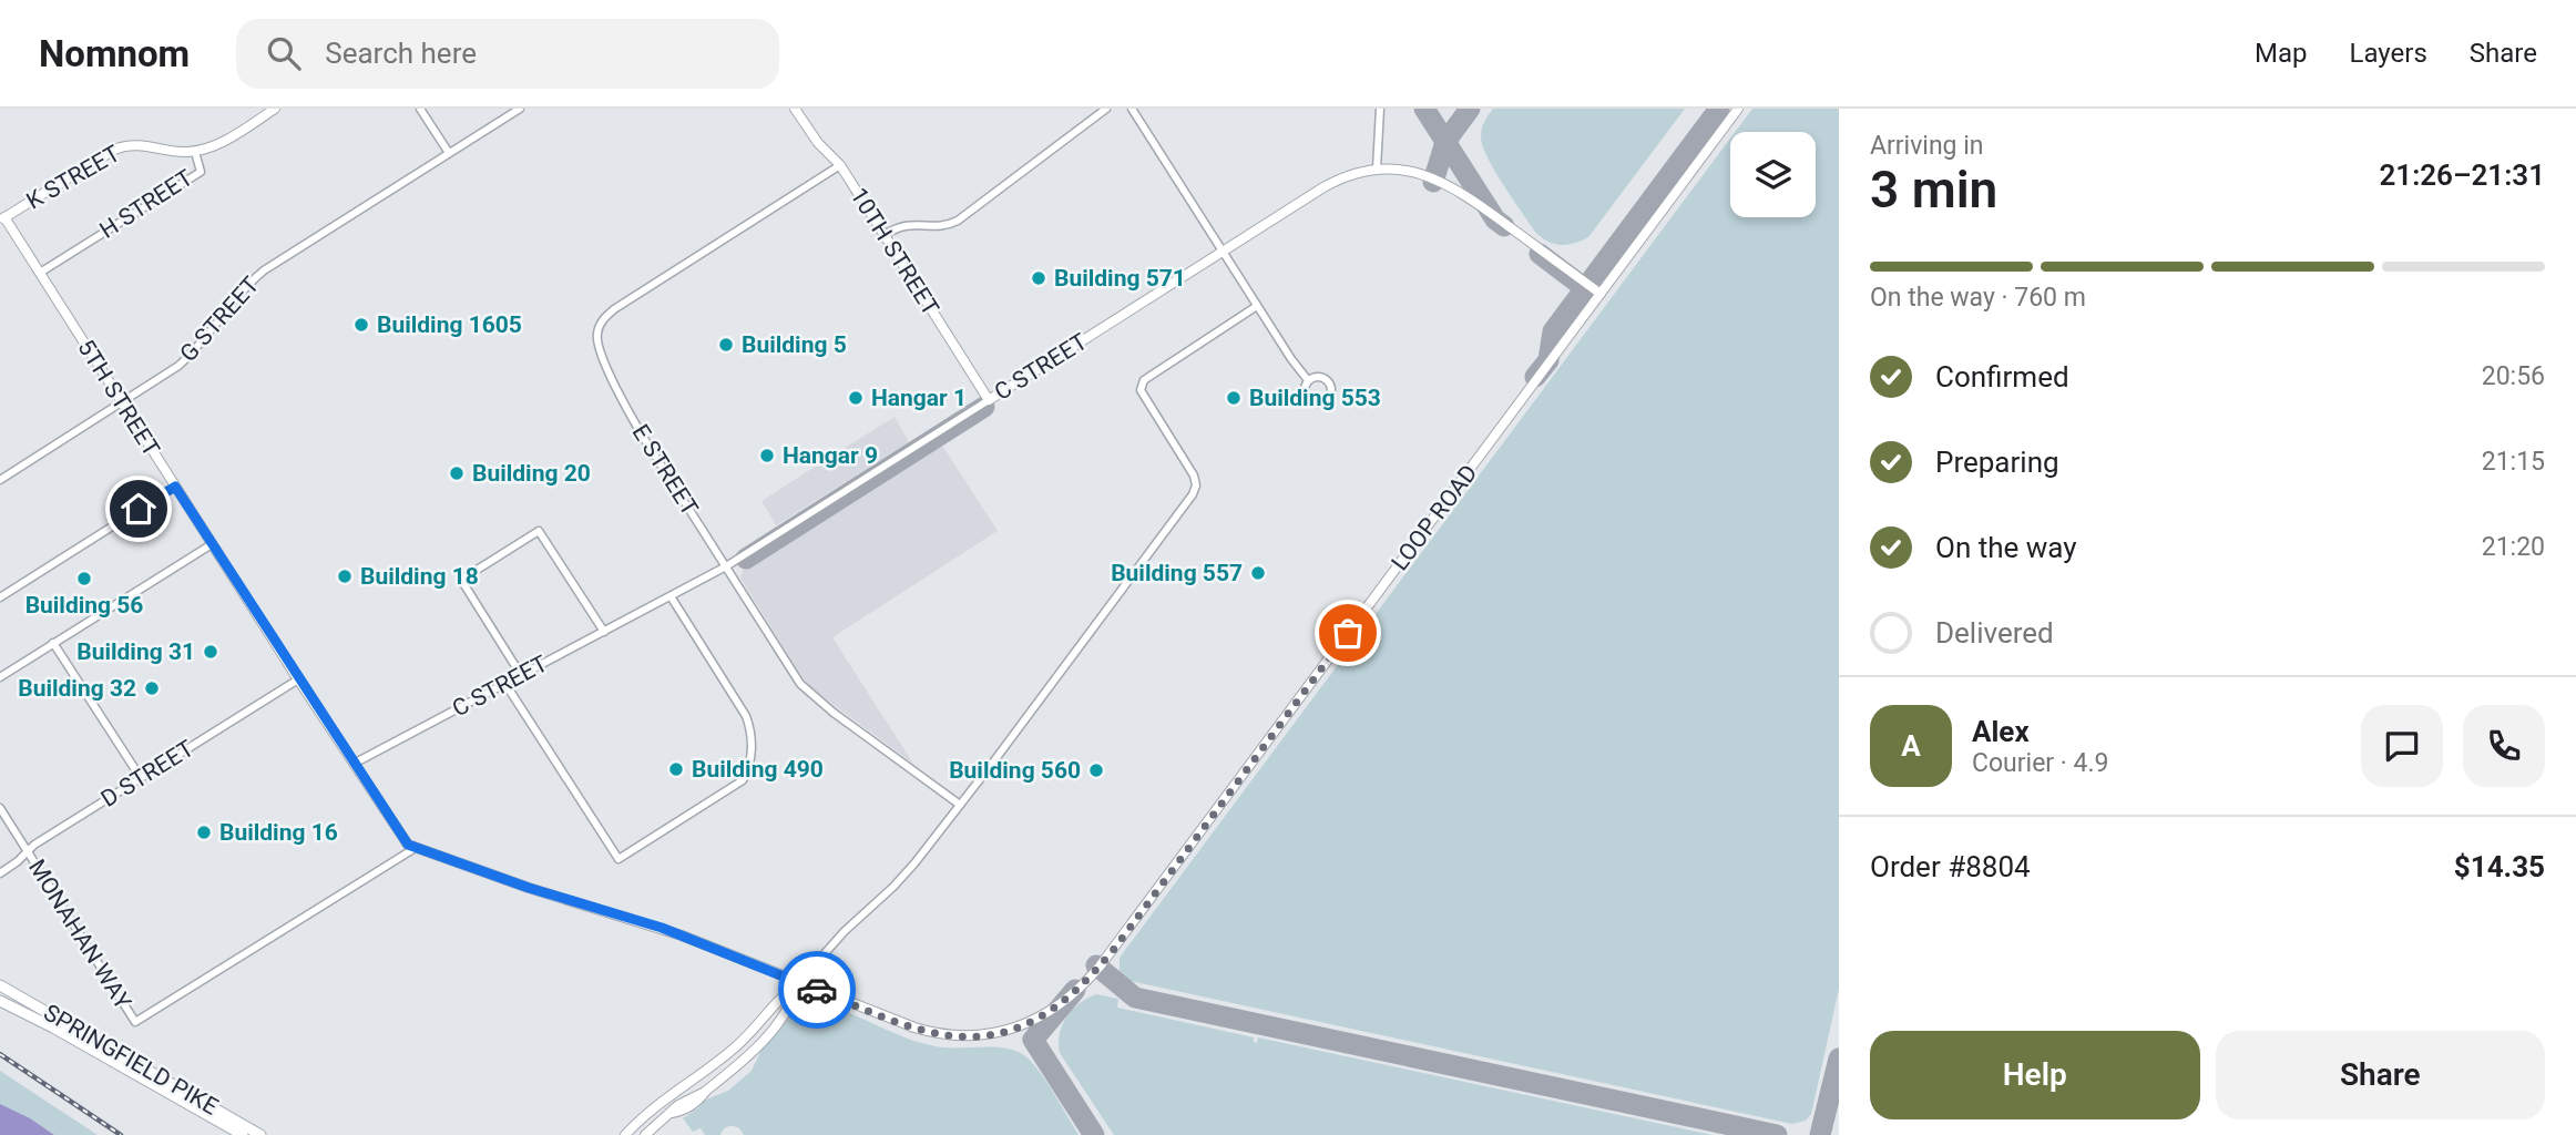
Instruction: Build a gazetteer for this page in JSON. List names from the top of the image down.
{
  "streets": {
    "main road": ["SPRINGFIELD PIKE"],
    "street": [
      "K STREET",
      "H STREET",
      "10TH STREET",
      "G STREET",
      "C STREET",
      "5TH STREET",
      "E STREET",
      "LOOP ROAD",
      "D STREET",
      "MONAHAN WAY"
    ]
  },
  "crossings": [
    ["K STREET", "H STREET"],
    ["K STREET", "5TH STREET"],
    ["H STREET", "5TH STREET"],
    ["10TH STREET", "C STREET"],
    ["10TH STREET", "E STREET"],
    ["G STREET", "5TH STREET"],
    ["C STREET", "5TH STREET"],
    ["C STREET", "E STREET"],
    ["C STREET", "LOOP ROAD"],
    ["5TH STREET", "LOOP ROAD"],
    ["5TH STREET", "D STREET"],
    ["5TH STREET", "MONAHAN WAY"],
    ["LOOP ROAD", "MONAHAN WAY"],
    ["D STREET", "MONAHAN WAY"]
  ],
  "places": [
    "Building 571",
    "Building 1605",
    "Building 5",
    "Hangar 1",
    "Building 553",
    "Hangar 9",
    "Building 20",
    "Building 557",
    "Building 18",
    "Building 56",
    "Building 31",
    "Building 32",
    "Building 490",
    "Building 560",
    "Building 16"
  ],
  "page": {
    "header": "Nomnom",
    "search": "Search here",
    "nav": ["Map", "Layers", "Share"],
    "heading": ["3 min", "Arriving in", "21:26–21:31"],
    "panel": [
      "Alex",
      "Courier · 4.9",
      "Order #8804",
      "$14.35"
    ],
    "bar": "On the way · 760 m",
    "list": [
      ["Confirmed", "20:56"],
      ["Preparing", "21:15"],
      ["On the way", "21:20"],
      "Delivered"
    ],
    "round": "A",
    "buttons": ["Help", "Share"]
  }
}
